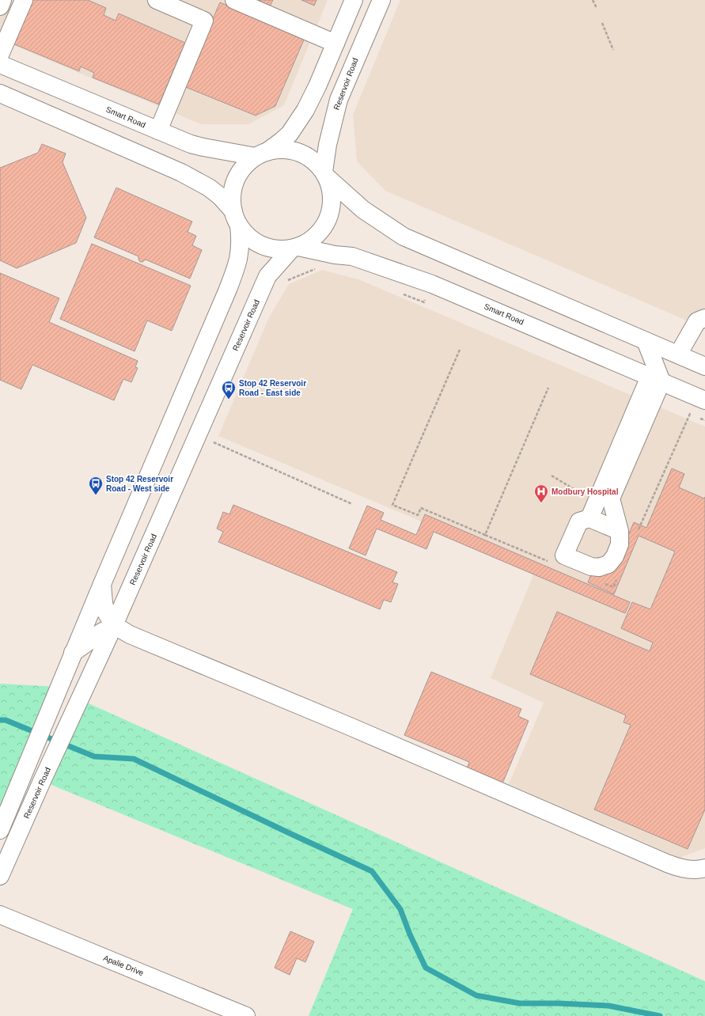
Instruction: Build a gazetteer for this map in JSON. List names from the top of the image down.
{
  "streets": {
    "main road": ["Reservoir Road", "Smart Road", "Apalie Drive"]
  },
  "crossings": [
    ["Reservoir Road", "Smart Road"]
  ],
  "places": {
    "bus stop": ["Stop 42 Reservoir Road - East side", "Stop 42 Reservoir Road - West side"],
    "hospital": ["Modbury Hospital"]
  }
}
